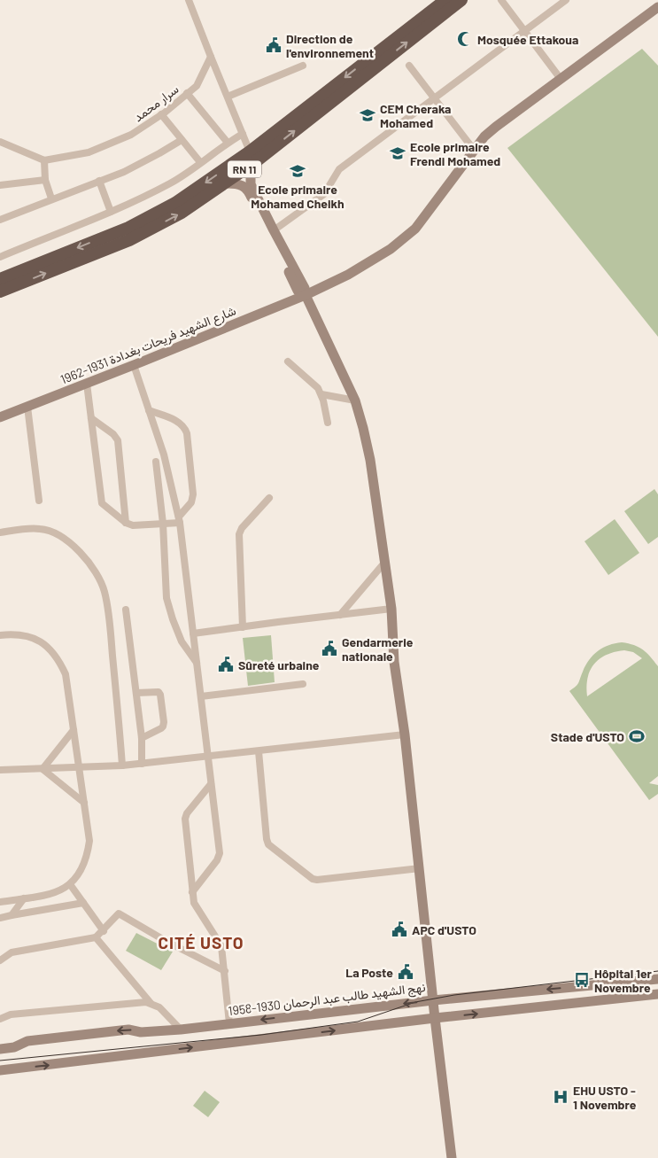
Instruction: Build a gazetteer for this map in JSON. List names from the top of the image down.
{
  "streets": {
    "highway": ["RN 11"],
    "main road": ["شارع الشهيد فريحات بغدادة 1931-1962", "نهج الشهيد طالب عبد الرحمان 1930-1958"],
    "street": ["سرار محمد"]
  },
  "districts": ["CITÉ USTO"],
  "places": {
    "mosque": ["Mosquée Ettakoua"],
    "public building": [
      "Direction de l'environnement",
      "Gendarmerie nationale",
      "Sûreté urbaine",
      "APC d'USTO",
      "La Poste"
    ],
    "school or university": ["CEM Cheraka Mohamed", "Ecole primaire Frendi Mohamed", "Ecole primaire Mohamed Cheikh"],
    "sports": ["Stade d'USTO"],
    "bus stop": ["Hôpital 1er Novembre"],
    "hospital": ["EHU USTO - 1 Novembre"]
  }
}
